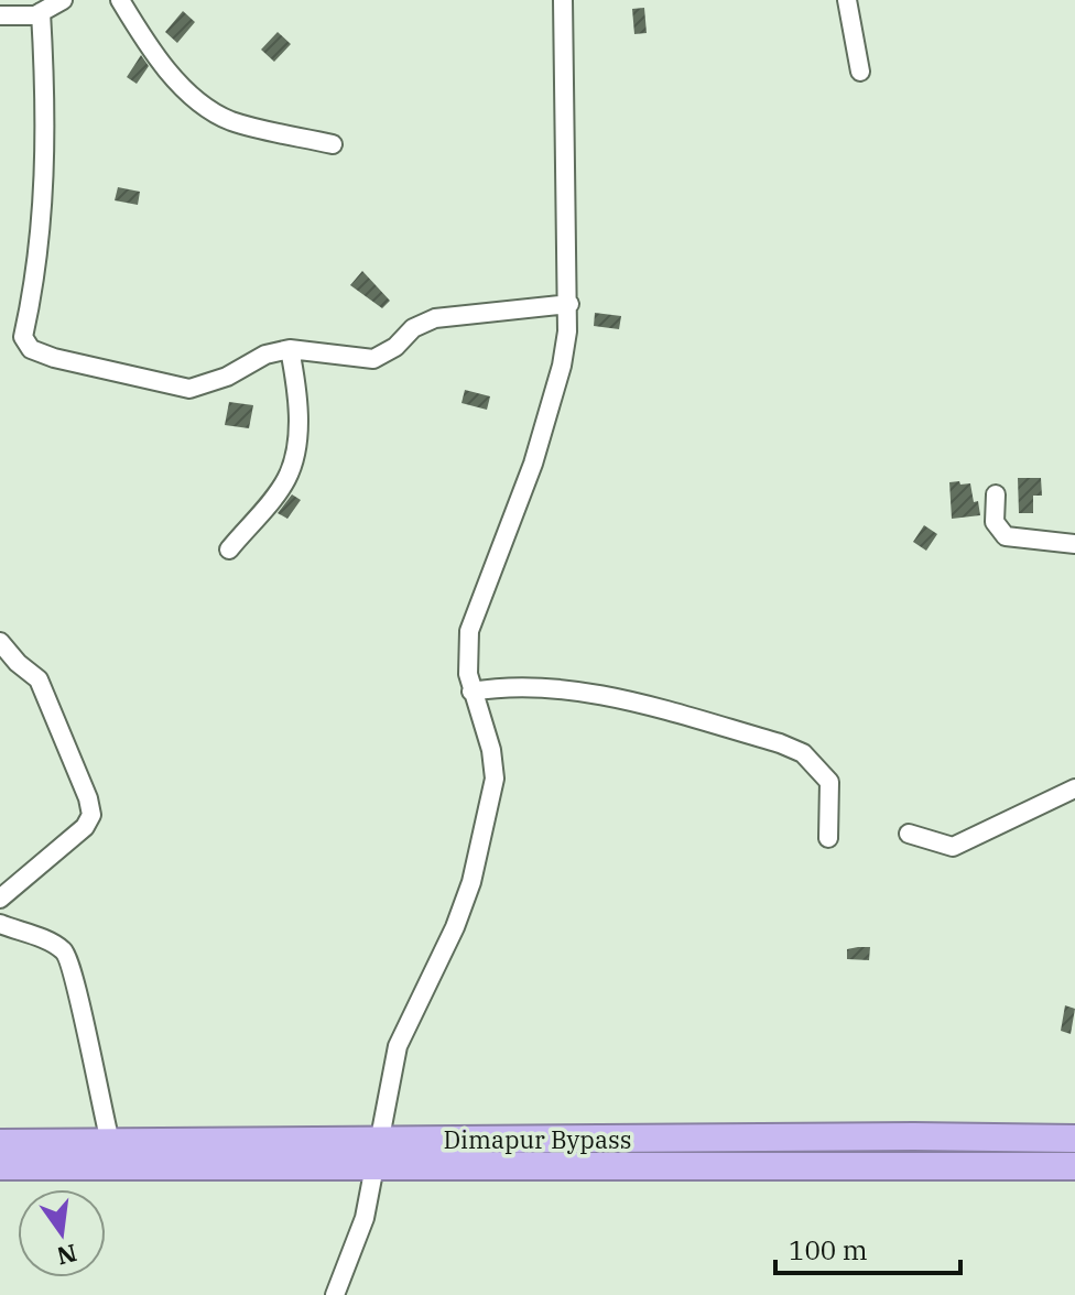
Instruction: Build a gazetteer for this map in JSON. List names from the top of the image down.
{
  "streets": {
    "highway": ["Dimapur Bypass"]
  },
  "scale_bar": "100 m",
  "north": "bottom"
}
